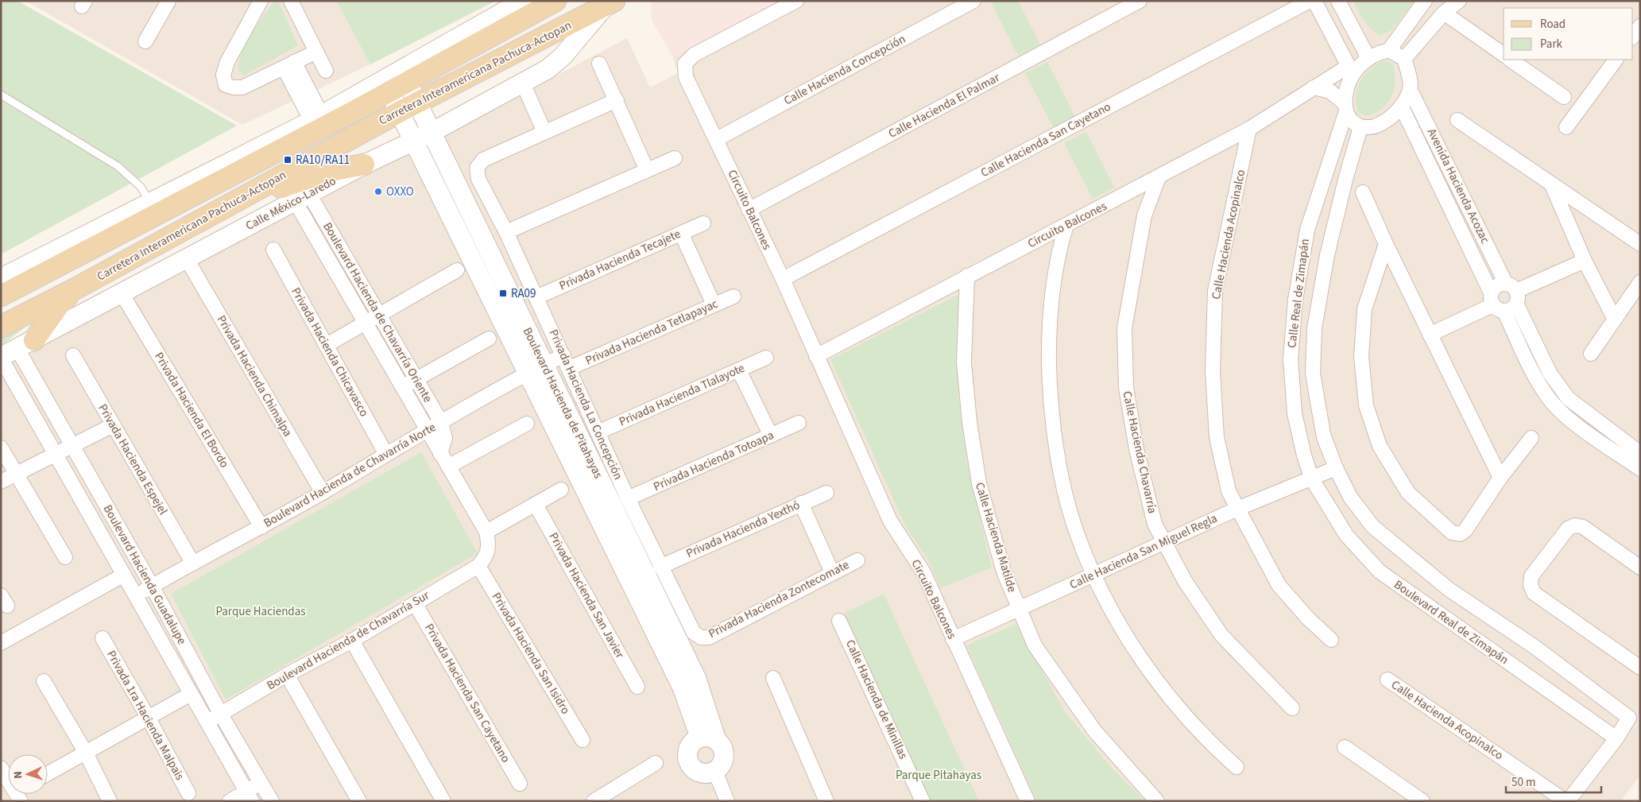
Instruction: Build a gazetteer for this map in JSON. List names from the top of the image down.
{
  "streets": {
    "main road": ["Carretera Interamericana Pachuca-Actopan"],
    "street": [
      "Calle Hacienda Concepción",
      "Calle Hacienda El Palmar",
      "Calle Hacienda San Cayetano",
      "Avenida Hacienda Acozac",
      "Calle México-Laredo",
      "Circuito Balcones",
      "Calle Hacienda Acopinalco",
      "Privada Hacienda Tecajete",
      "Calle Real de Zimapán",
      "Boulevard Hacienda de Chavarría Oriente",
      "Privada Hacienda Tetlapayac",
      "Privada Hacienda Chicavasco",
      "Privada Hacienda Chimalpa",
      "Privada Hacienda Tlalayote",
      "Boulevard Hacienda de Pitahayas",
      "Privada Hacienda La Concepción",
      "Privada Hacienda El Bordo",
      "Calle Hacienda Chavarría",
      "Privada Hacienda Espejel",
      "Privada Hacienda Totoapa",
      "Boulevard Hacienda de Chavarría Norte",
      "Privada Hacienda Yexthó",
      "Calle Hacienda Matilde",
      "Calle Hacienda San Miguel Regla",
      "Boulevard Hacienda Guadalupe",
      "Privada Hacienda San Javier",
      "Privada Hacienda Zontecomate",
      "Boulevard Real de Zimapán",
      "Boulevard Hacienda de Chavarría Sur",
      "Privada Hacienda San Isidro",
      "Privada Hacienda San Cayetano",
      "Calle Hacienda de Minillas",
      "Privada 1ra Hacienda Malpais"
    ]
  },
  "crossings": [
    ["Calle Hacienda Concepción", "Circuito Balcones"],
    ["Carretera Interamericana Pachuca-Actopan", "Calle México-Laredo"],
    ["Carretera Interamericana Pachuca-Actopan", "Boulevard Hacienda de Pitahayas"],
    ["Calle Hacienda El Palmar", "Circuito Balcones"],
    ["Calle Hacienda San Cayetano", "Circuito Balcones"],
    ["Avenida Hacienda Acozac", "Circuito Balcones"],
    ["Avenida Hacienda Acozac", "Calle Real de Zimapán"],
    ["Calle México-Laredo", "Boulevard Hacienda de Chavarría Oriente"],
    ["Calle México-Laredo", "Privada Hacienda Chimalpa"],
    ["Calle México-Laredo", "Boulevard Hacienda de Pitahayas"],
    ["Calle México-Laredo", "Privada Hacienda El Bordo"],
    ["Calle México-Laredo", "Boulevard Hacienda Guadalupe"],
    ["Circuito Balcones", "Calle Hacienda Acopinalco"],
    ["Circuito Balcones", "Calle Real de Zimapán"],
    ["Circuito Balcones", "Calle Hacienda Chavarría"],
    ["Circuito Balcones", "Calle Hacienda Matilde"],
    ["Circuito Balcones", "Calle Hacienda San Miguel Regla"],
    ["Calle Hacienda Acopinalco", "Calle Hacienda San Miguel Regla"],
    ["Privada Hacienda Tecajete", "Privada Hacienda La Concepción"],
    ["Calle Real de Zimapán", "Calle Hacienda San Miguel Regla"],
    ["Calle Real de Zimapán", "Boulevard Real de Zimapán"],
    ["Boulevard Hacienda de Chavarría Oriente", "Boulevard Hacienda de Chavarría Norte"],
    ["Boulevard Hacienda de Chavarría Oriente", "Boulevard Hacienda de Chavarría Sur"],
    ["Boulevard Hacienda de Chavarría Oriente", "Privada Hacienda San Isidro"],
    ["Privada Hacienda Tetlapayac", "Privada Hacienda La Concepción"],
    ["Privada Hacienda Tetlapayac", "Boulevard Hacienda de Chavarría Norte"],
    ["Privada Hacienda Chicavasco", "Boulevard Hacienda de Chavarría Norte"],
    ["Privada Hacienda Chimalpa", "Boulevard Hacienda de Chavarría Norte"],
    ["Privada Hacienda Tlalayote", "Privada Hacienda La Concepción"],
    ["Boulevard Hacienda de Pitahayas", "Boulevard Hacienda de Chavarría Norte"],
    ["Privada Hacienda La Concepción", "Privada Hacienda Totoapa"],
    ["Privada Hacienda La Concepción", "Boulevard Hacienda de Chavarría Norte"],
    ["Privada Hacienda La Concepción", "Privada Hacienda Yexthó"],
    ["Privada Hacienda La Concepción", "Privada Hacienda Zontecomate"],
    ["Privada Hacienda El Bordo", "Boulevard Hacienda de Chavarría Norte"],
    ["Calle Hacienda Chavarría", "Calle Hacienda San Miguel Regla"],
    ["Privada Hacienda Espejel", "Boulevard Hacienda de Chavarría Norte"],
    ["Boulevard Hacienda de Chavarría Norte", "Boulevard Hacienda Guadalupe"],
    ["Calle Hacienda Matilde", "Calle Hacienda San Miguel Regla"],
    ["Calle Hacienda San Miguel Regla", "Boulevard Real de Zimapán"],
    ["Boulevard Hacienda Guadalupe", "Boulevard Hacienda de Chavarría Sur"],
    ["Boulevard Hacienda de Chavarría Sur", "Privada Hacienda San Isidro"],
    ["Boulevard Hacienda de Chavarría Sur", "Privada Hacienda San Cayetano"]
  ],
  "parks": ["Parque Haciendas", "Parque Pitahayas"],
  "places": {
    "transit": ["RA10/RA11", "RA09"],
    "other": ["OXXO"]
  },
  "legend": ["Road", "Park"],
  "scale_bar": "50 m",
  "north": "left"
}
